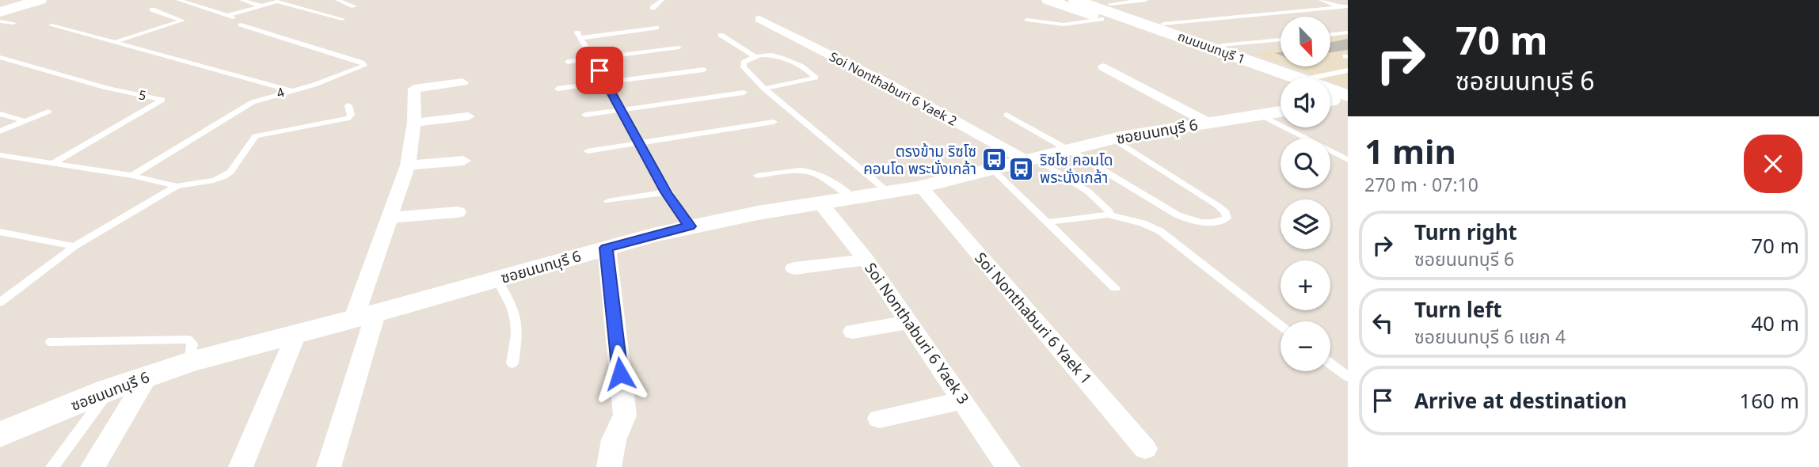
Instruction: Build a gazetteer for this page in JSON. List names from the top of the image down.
{
  "streets": {
    "main road": ["ถนนนนทบุรี 1"],
    "street": [
      "Soi Nonthaburi 6 Yaek 2",
      "ซอยนนทบุรี 6",
      "Soi Nonthaburi 6 Yaek 1",
      "Soi Nonthaburi 6 Yaek 3"
    ],
    "lane": ["4", "5"]
  },
  "crossings": [
    ["Soi Nonthaburi 6 Yaek 2", "ซอยนนทบุรี 6"],
    ["ซอยนนทบุรี 6", "Soi Nonthaburi 6 Yaek 1"],
    ["ซอยนนทบุรี 6", "Soi Nonthaburi 6 Yaek 3"]
  ],
  "places": {
    "bus stop": ["ตรงข้าม ริซโซ คอนโด พระนั่งเกล้า", "ริซโซ คอนโด พระนั่งเกล้า"]
  },
  "north": "bottom right",
  "page": {
    "turn": ["70 m", "ซอยนนทบุรี 6"],
    "map_buttons": ["+", "−"],
    "heading": ["1 min", "270 m · 07:10"],
    "list": [
      {
        "name": "Turn right",
        "note": "ซอยนนทบุรี 6",
        "value": "70 m"
      },
      {
        "name": "Turn left",
        "note": "ซอยนนทบุรี 6 แยก 4",
        "value": "40 m"
      },
      {
        "name": "Arrive at destination",
        "value": "160 m"
      }
    ]
  }
}
